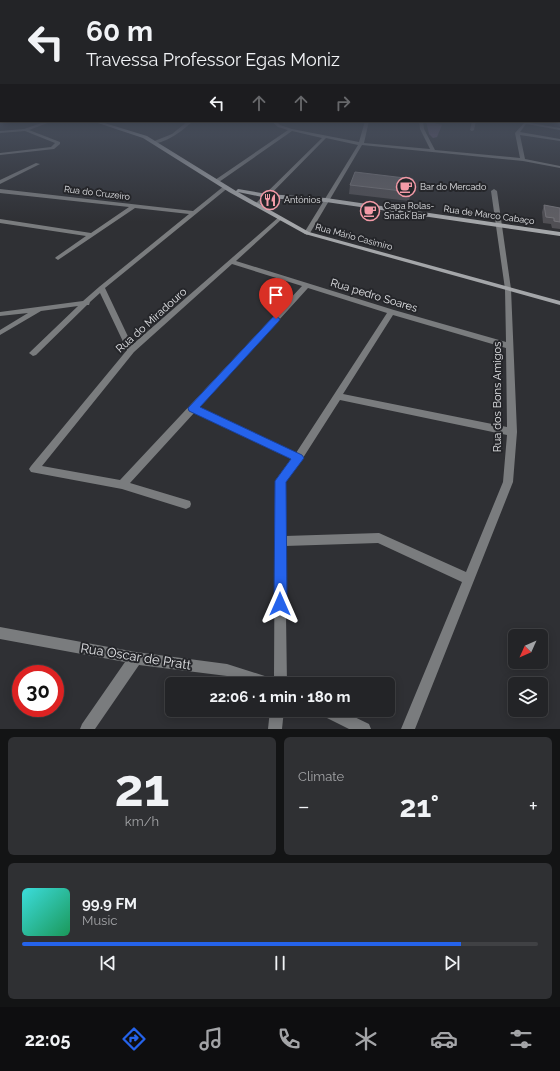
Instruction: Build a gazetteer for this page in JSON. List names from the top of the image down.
{
  "streets": {
    "street": [
      "Rua do Cruzeiro",
      "Rua de Marco Cabaço",
      "Rua Mário Casimiro",
      "Rua pedro Soares",
      "Rua do Miradouro",
      "Rua dos Bons Amigos",
      "Rua Oscar de Pratt"
    ]
  },
  "crossings": [
    ["Rua de Marco Cabaço", "Rua Mário Casimiro"],
    ["Rua de Marco Cabaço", "Rua dos Bons Amigos"],
    ["Rua Mário Casimiro", "Rua do Miradouro"],
    ["Rua Mário Casimiro", "Rua dos Bons Amigos"],
    ["Rua pedro Soares", "Rua do Miradouro"],
    ["Rua pedro Soares", "Rua dos Bons Amigos"]
  ],
  "places": {
    "cafe": ["Bar do Mercado", "Capa Rolas- Snack Bar"],
    "restaurant": ["Antónios"]
  },
  "north": "bottom left",
  "page": {
    "turn": ["60 m", "Travessa Professor Egas Moniz"],
    "limit": "30",
    "trip": "22:06 · 1 min · 180 m",
    "tile": [
      ["21", "km/h"],
      "Climate"
    ],
    "heat": ["−", "21°", "+"],
    "song": ["99.9 FM", "Music"],
    "tabs": "22:05"
  }
}
